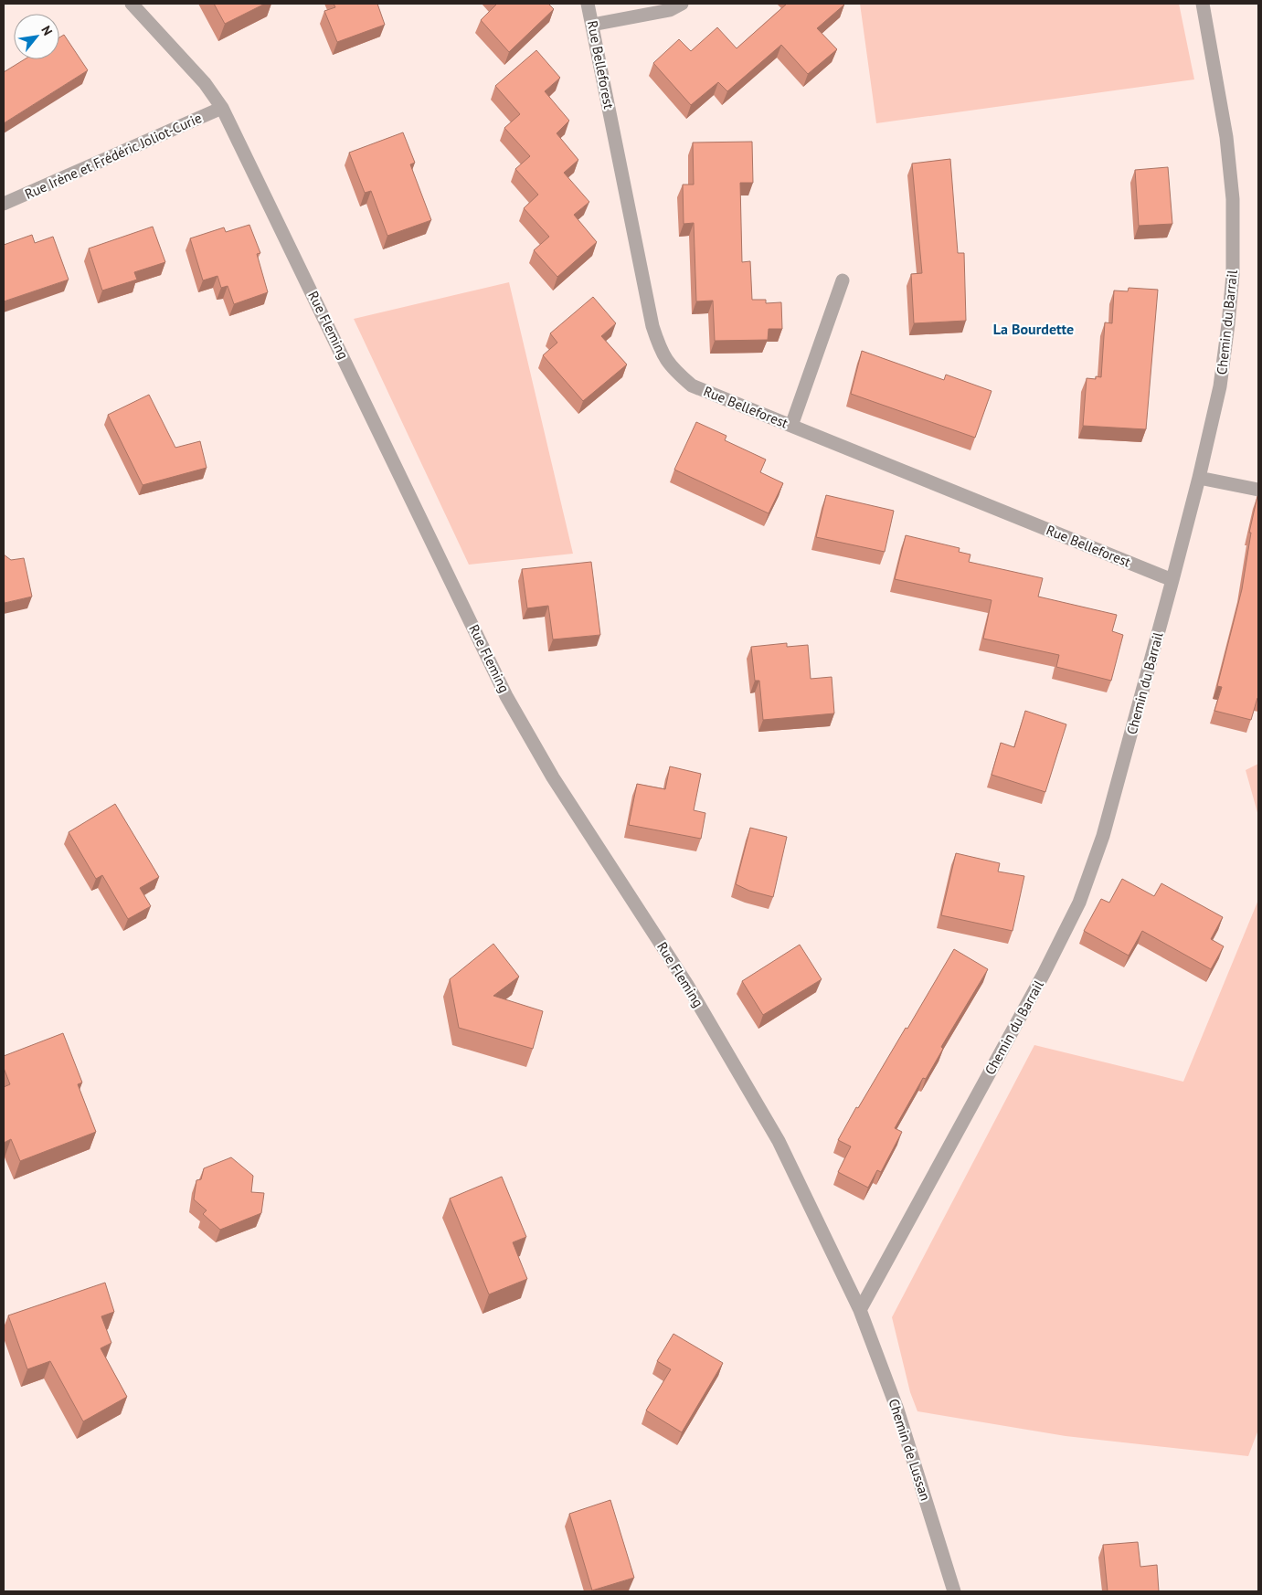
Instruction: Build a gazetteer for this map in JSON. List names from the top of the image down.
{
  "streets": {
    "street": [
      "Rue Belleforest",
      "Rue Irène et Frédéric Joliot-Curie",
      "Chemin du Barrail",
      "Rue Fleming",
      "Chemin de Lussan"
    ]
  },
  "crossings": [
    ["Rue Belleforest", "Chemin du Barrail"],
    ["Rue Irène et Frédéric Joliot-Curie", "Rue Fleming"],
    ["Chemin du Barrail", "Rue Fleming"],
    ["Chemin du Barrail", "Chemin de Lussan"],
    ["Rue Fleming", "Chemin de Lussan"]
  ],
  "districts": ["La Bourdette"],
  "north": "top right"
}
